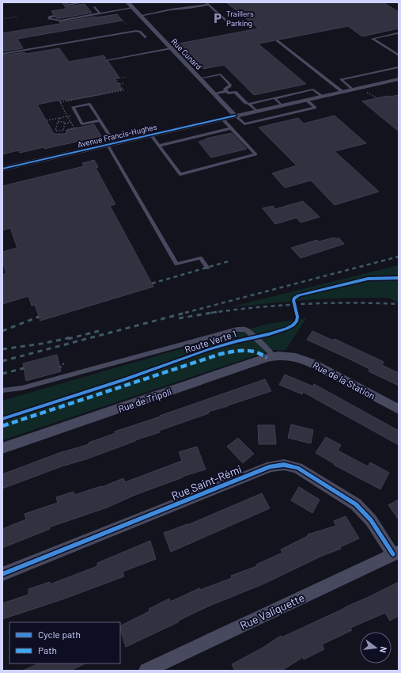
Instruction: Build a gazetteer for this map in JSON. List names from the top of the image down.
{
  "streets": {
    "street": [
      "Rue Cunard",
      "Avenue Francis-Hughes",
      "Rue de la Station",
      "Rue de Tripoli",
      "Rue Saint-Rémi",
      "Rue Valiquette"
    ],
    "cycle path": ["Route Verte 1"]
  },
  "crossings": [
    ["Rue Cunard", "Avenue Francis-Hughes"],
    ["Rue de la Station", "Rue de Tripoli"],
    ["Rue Saint-Rémi", "Rue Valiquette"]
  ],
  "places": {
    "parking": ["Traillers Parking"]
  },
  "legend": ["Cycle path", "Path"],
  "north": "right"
}
